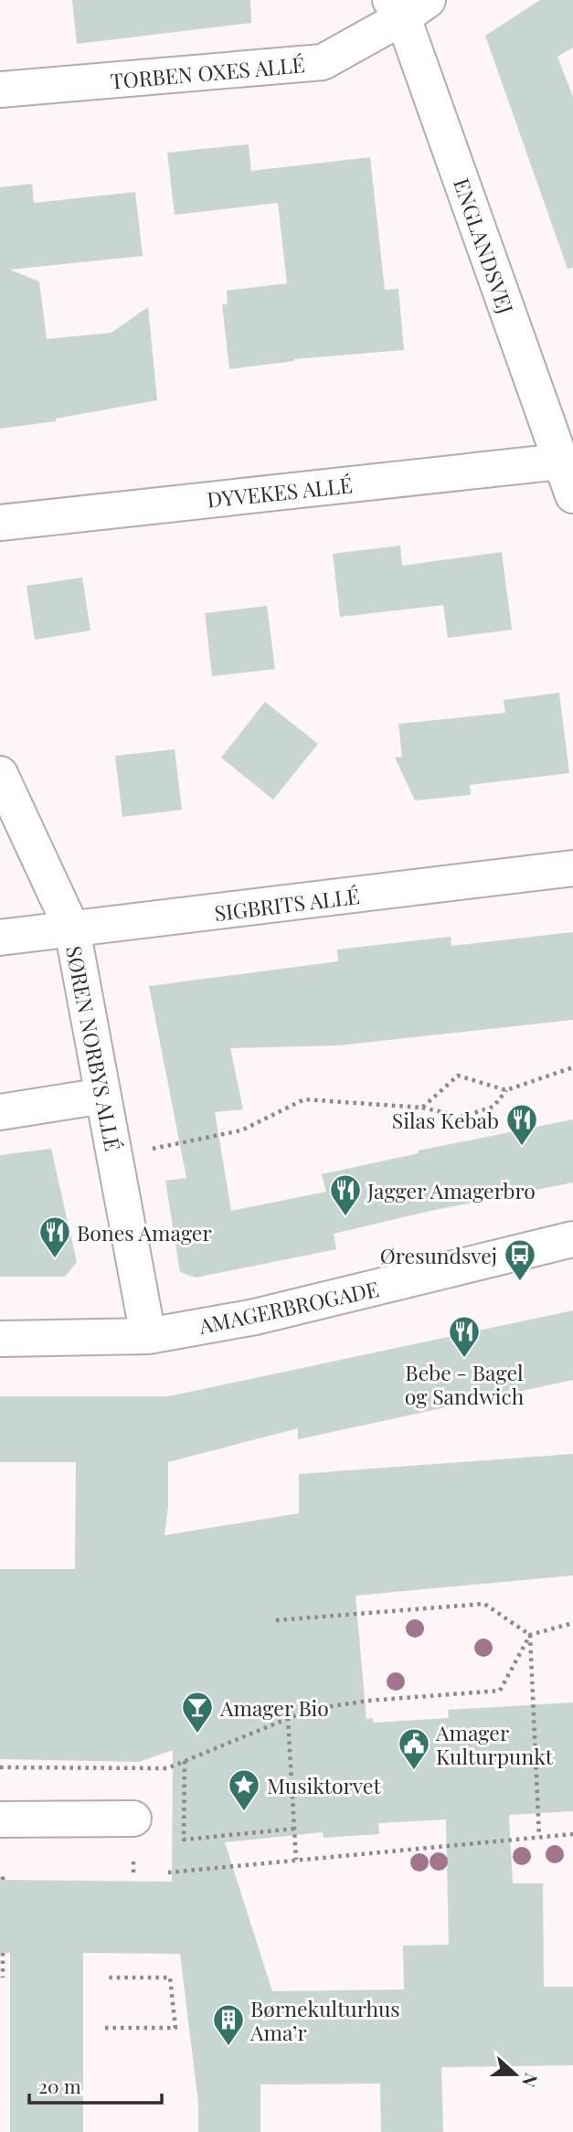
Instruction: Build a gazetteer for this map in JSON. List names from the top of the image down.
{
  "streets": {
    "street": [
      "TORBEN OXES ALLÉ",
      "ENGLANDSVEJ",
      "DYVEKES ALLÉ",
      "SIGBRITS ALLÉ",
      "SØREN NORBYS ALLÉ",
      "AMAGERBROGADE"
    ]
  },
  "crossings": [
    ["TORBEN OXES ALLÉ", "ENGLANDSVEJ"],
    ["ENGLANDSVEJ", "DYVEKES ALLÉ"],
    ["SIGBRITS ALLÉ", "SØREN NORBYS ALLÉ"],
    ["SØREN NORBYS ALLÉ", "AMAGERBROGADE"]
  ],
  "places": {
    "restaurant": [
      "Silas Kebab",
      "Jagger Amagerbro",
      "Bones Amager",
      "Bebe - Bagel og Sandwich"
    ],
    "bus stop": ["Øresundsvej"],
    "bar": ["Amager Bio"],
    "public building": ["Amager Kulturpunkt"],
    "place": ["Musiktorvet"],
    "building": ["Børnekulturhus Ama’r"]
  },
  "scale_bar": "20 m",
  "north": "right"
}
